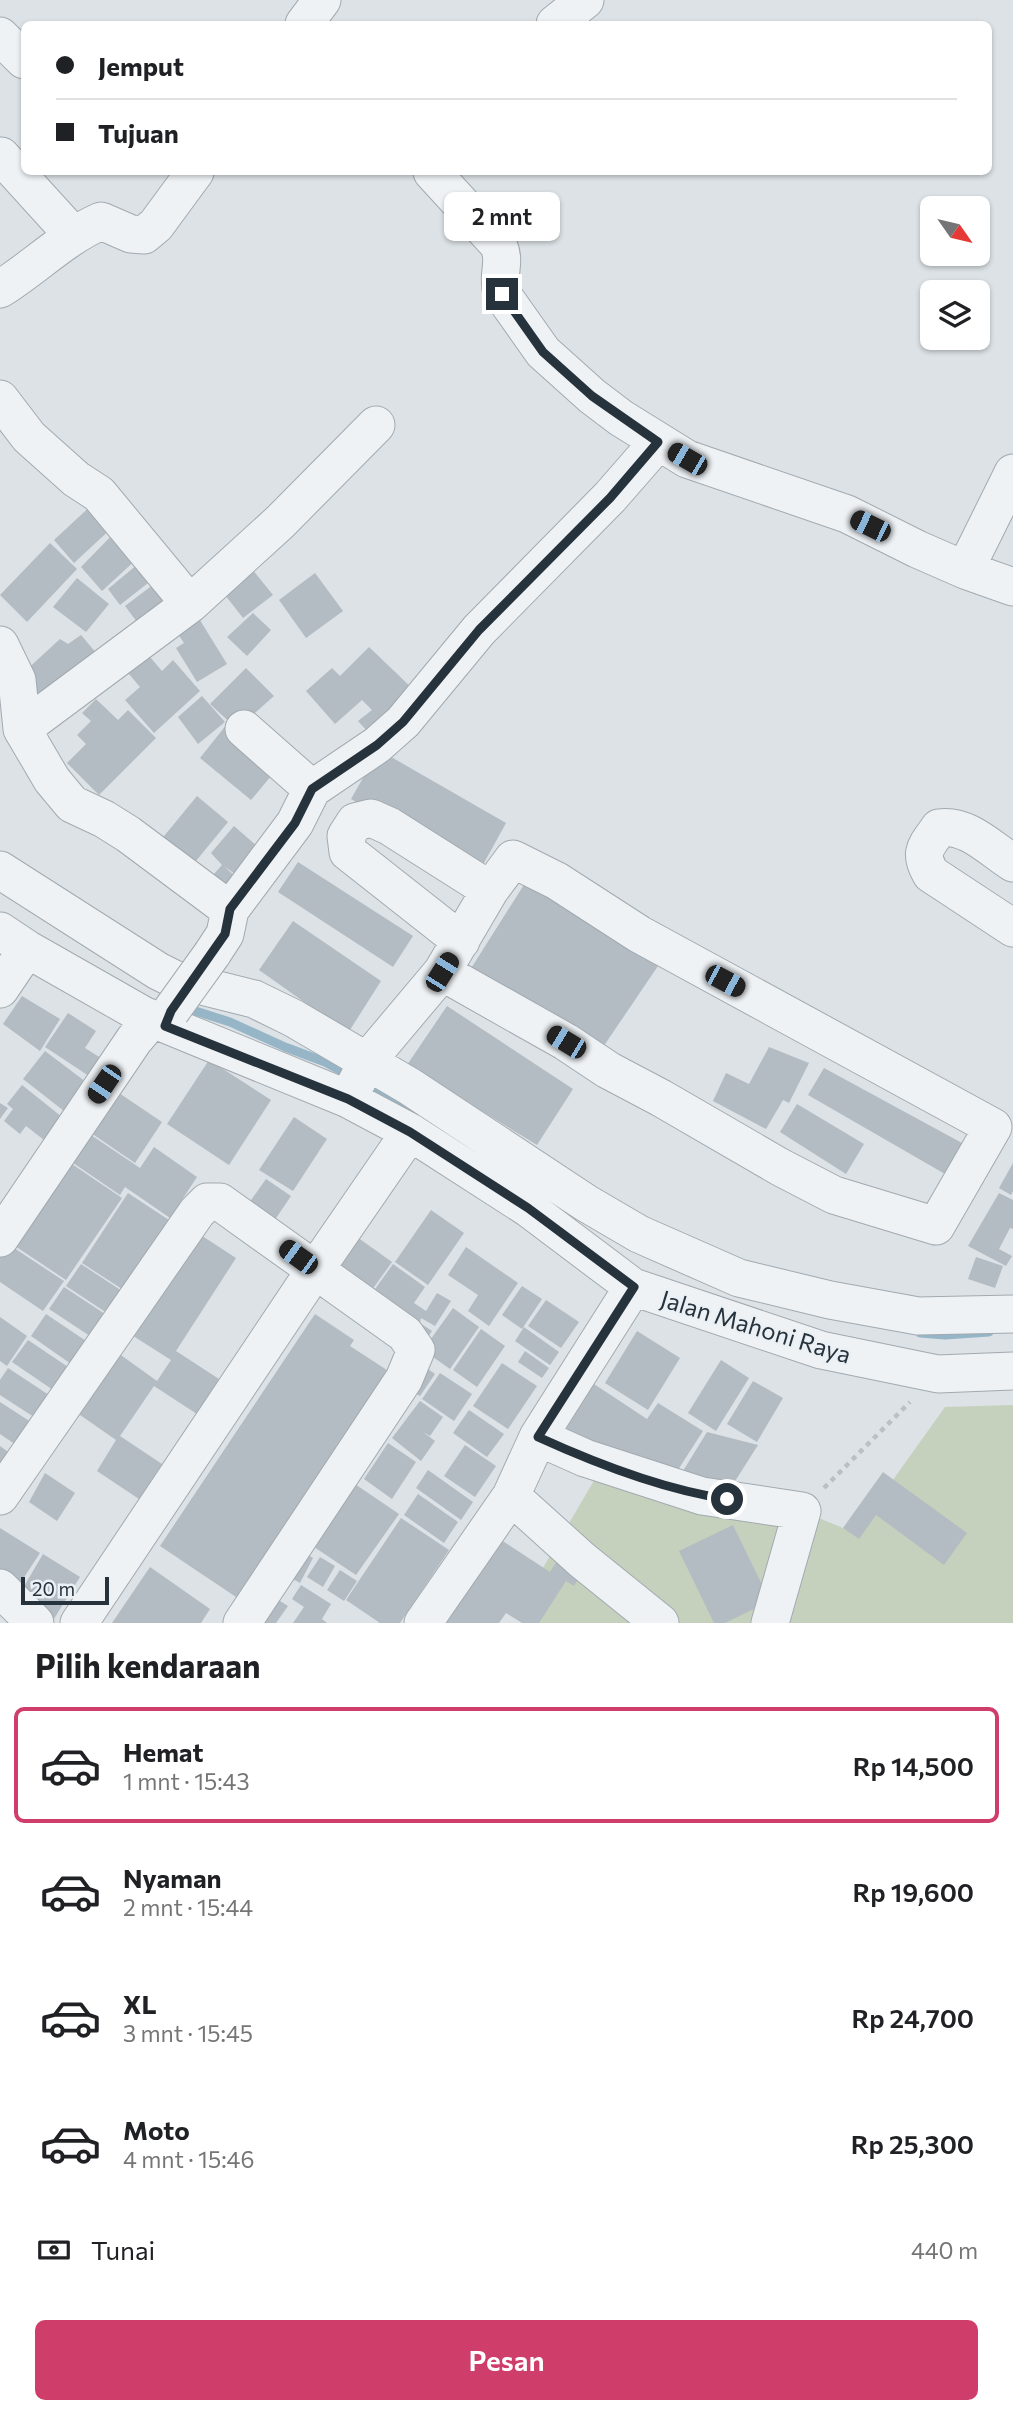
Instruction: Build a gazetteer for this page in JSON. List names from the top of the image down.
{
  "streets": {
    "street": ["Jalan Mahoni Raya"]
  },
  "scale_bar": "20 m",
  "north": "bottom right",
  "page": {
    "banner": ["Jemput", "Tujuan"],
    "bubble": "2 mnt",
    "scale": "20 m",
    "heading": "Pilih kendaraan",
    "list": [
      {
        "name": "Hemat",
        "note": "1 mnt · 15:43",
        "value": "Rp 14,500"
      },
      {
        "name": "Nyaman",
        "note": "2 mnt · 15:44",
        "value": "Rp 19,600"
      },
      {
        "name": "XL",
        "note": "3 mnt · 15:45",
        "value": "Rp 24,700"
      },
      {
        "name": "Moto",
        "note": "4 mnt · 15:46",
        "value": "Rp 25,300"
      }
    ],
    "pay": ["Tunai", "440 m"],
    "buttons": "Pesan"
  }
}
